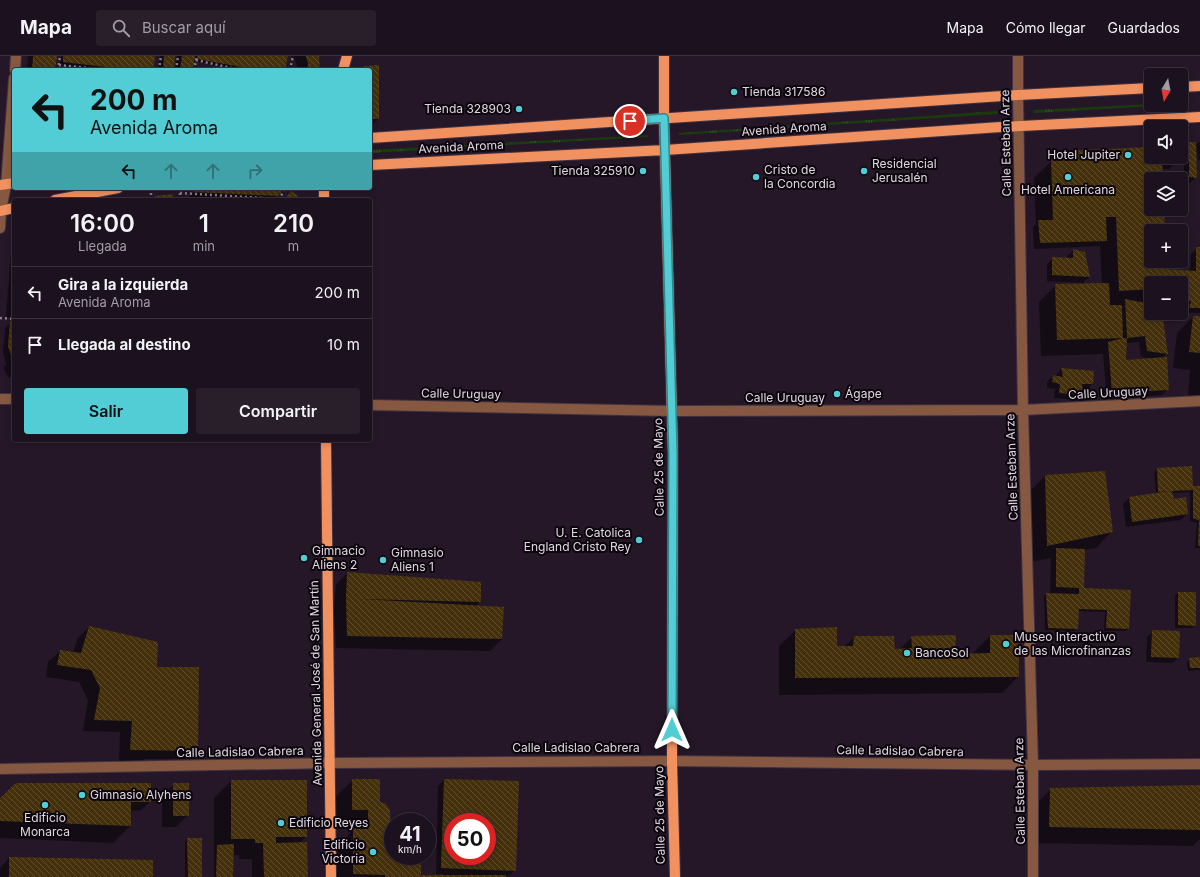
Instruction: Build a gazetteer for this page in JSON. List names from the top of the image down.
{
  "streets": {
    "main road": ["Avenida Aroma", "Calle 25 de Mayo", "Avenida General José de San Martín"],
    "street": ["Calle Esteban Arze", "Calle Uruguay", "Calle Ladislao Cabrera"]
  },
  "crossings": [
    ["Avenida Aroma", "Calle Esteban Arze"],
    ["Avenida Aroma", "Calle 25 de Mayo"],
    ["Calle Esteban Arze", "Calle Uruguay"],
    ["Calle Esteban Arze", "Calle Ladislao Cabrera"],
    ["Calle Uruguay", "Calle 25 de Mayo"],
    ["Calle 25 de Mayo", "Calle Ladislao Cabrera"],
    ["Avenida General José de San Martín", "Calle Ladislao Cabrera"]
  ],
  "places": [
    "Tienda 317586",
    "Tienda 328903",
    "Hotel Jupiter",
    "Tienda 325910",
    "Residencial Jerusalén",
    "Cristo de la Concordia",
    "Hotel Americana",
    "Ágape",
    "U. E. Catolica England Cristo Rey",
    "Gimnacio Aliens 2",
    "Gimnasio Aliens 1",
    "Museo Interactivo de las Microfinanzas",
    "BancoSol",
    "Gimnasio Alyhens",
    "Edificio Monarca",
    "Edificio Reyes",
    "Edificio Victoria"
  ],
  "north": "bottom",
  "page": {
    "header": "Mapa",
    "search": "Buscar aquí",
    "nav": ["Mapa", "Cómo llegar", "Guardados"],
    "map_buttons": ["+", "−"],
    "turn": ["200 m", "Avenida Aroma"],
    "eta": [
      "16:00",
      "Llegada",
      "1",
      "min",
      "210",
      "m"
    ],
    "list": [
      {
        "name": "Gira a la izquierda",
        "note": "Avenida Aroma",
        "value": "200 m"
      },
      {
        "name": "Llegada al destino",
        "value": "10 m"
      }
    ],
    "buttons": ["Salir", "Compartir"],
    "speed": "41 km/h",
    "limit": "50"
  }
}
